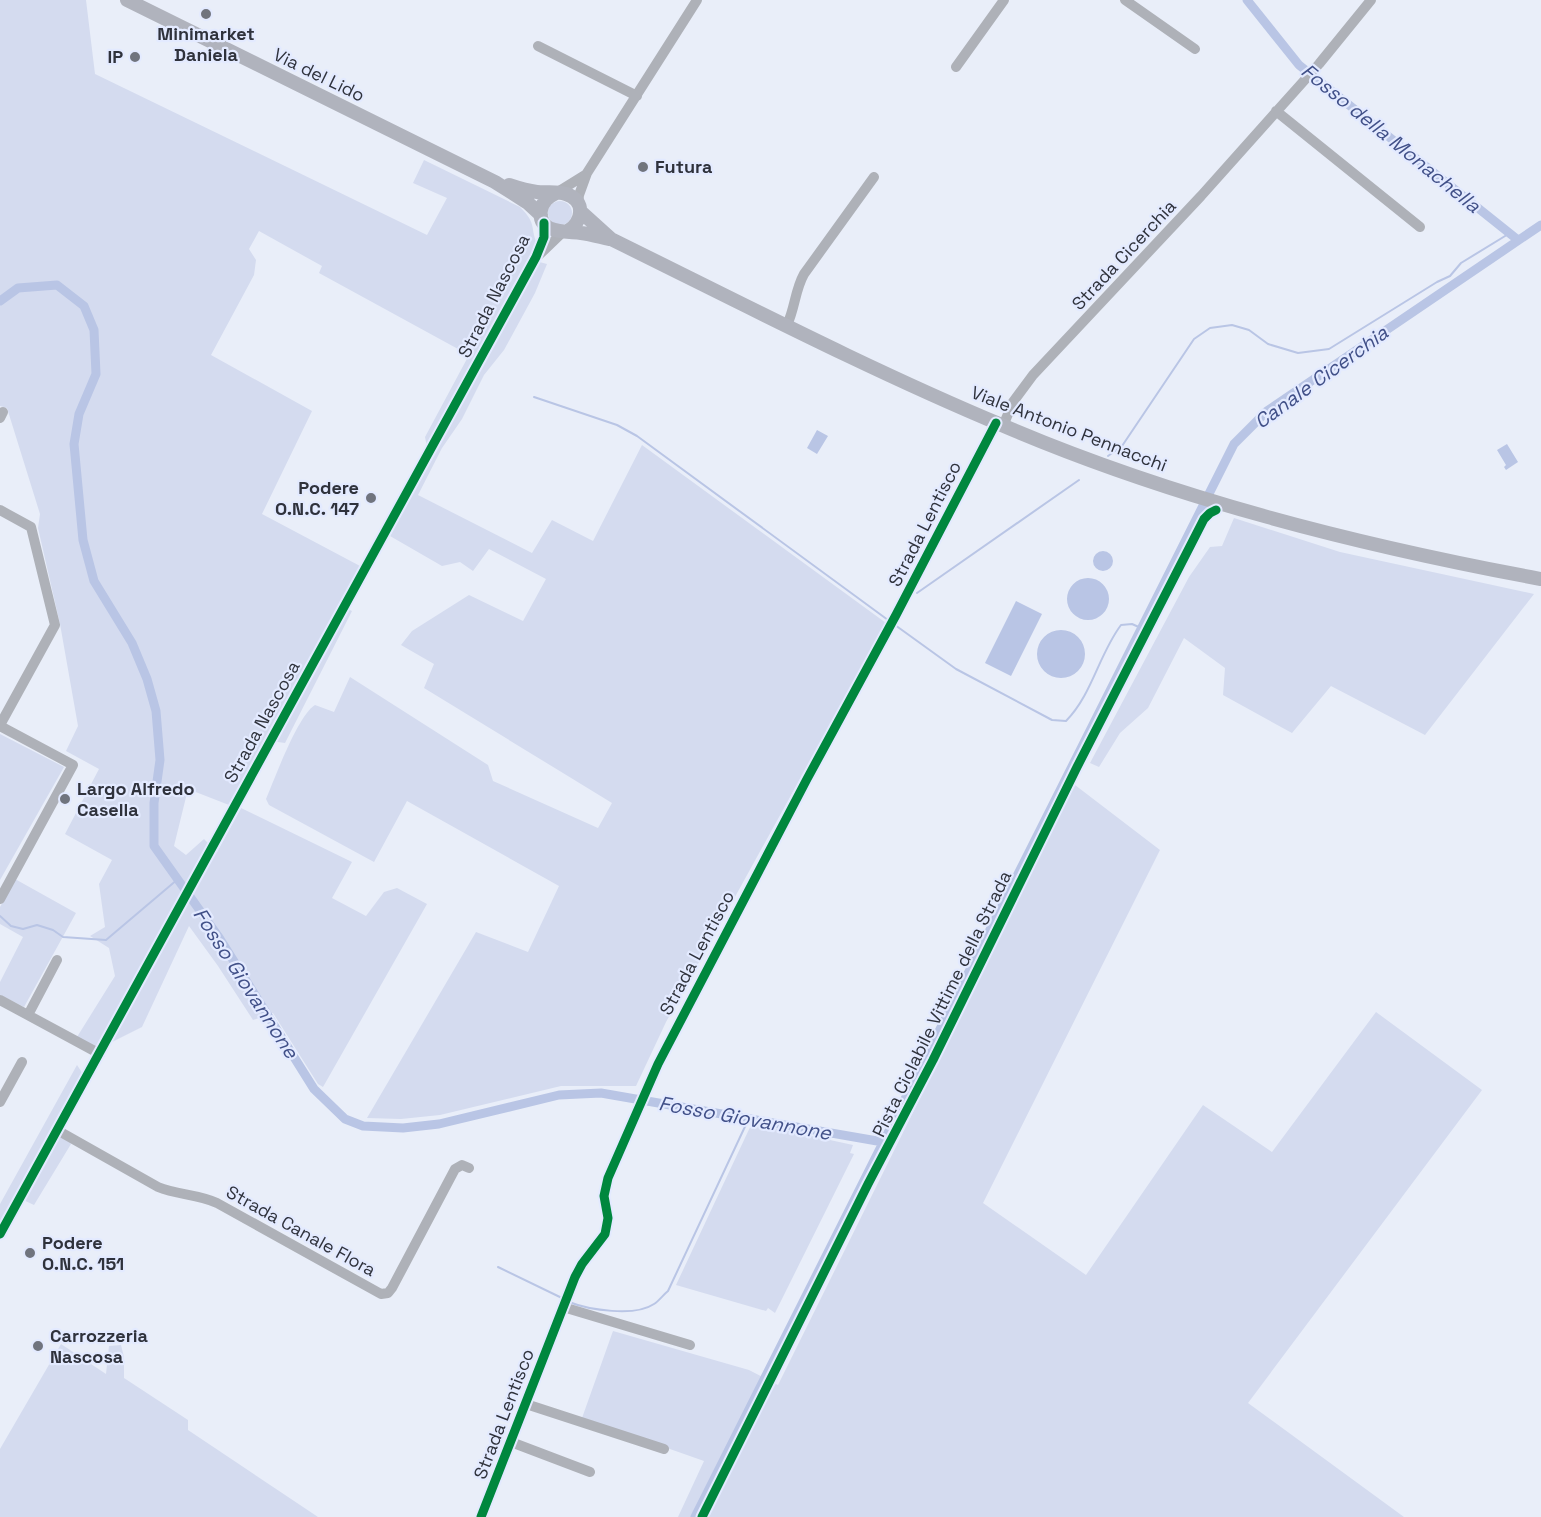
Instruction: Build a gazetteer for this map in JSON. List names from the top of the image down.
{
  "streets": {
    "main road": ["Via del Lido", "Viale Antonio Pennacchi"],
    "street": [
      "Strada Cicerchia",
      "Strada Nascosa",
      "Strada Lentisco",
      "Strada Canale Flora"
    ],
    "cycle path": ["Pista Ciclabile Vittime della Strada"]
  },
  "crossings": [
    ["Via del Lido", "Strada Nascosa"],
    ["Via del Lido", "Viale Antonio Pennacchi"],
    ["Strada Cicerchia", "Viale Antonio Pennacchi"],
    ["Strada Cicerchia", "Strada Lentisco"],
    ["Strada Nascosa", "Viale Antonio Pennacchi"],
    ["Strada Nascosa", "Strada Canale Flora"],
    ["Viale Antonio Pennacchi", "Strada Lentisco"]
  ],
  "water": ["Fosso della Monachella", "Canale Cicerchia", "Fosso Giovannone"],
  "places": [
    "Minimarket Daniela",
    "IP",
    "Futura",
    "Podere O.N.C. 147",
    "Largo Alfredo Casella",
    "Podere O.N.C. 151",
    "Carrozzeria Nascosa"
  ]
}
